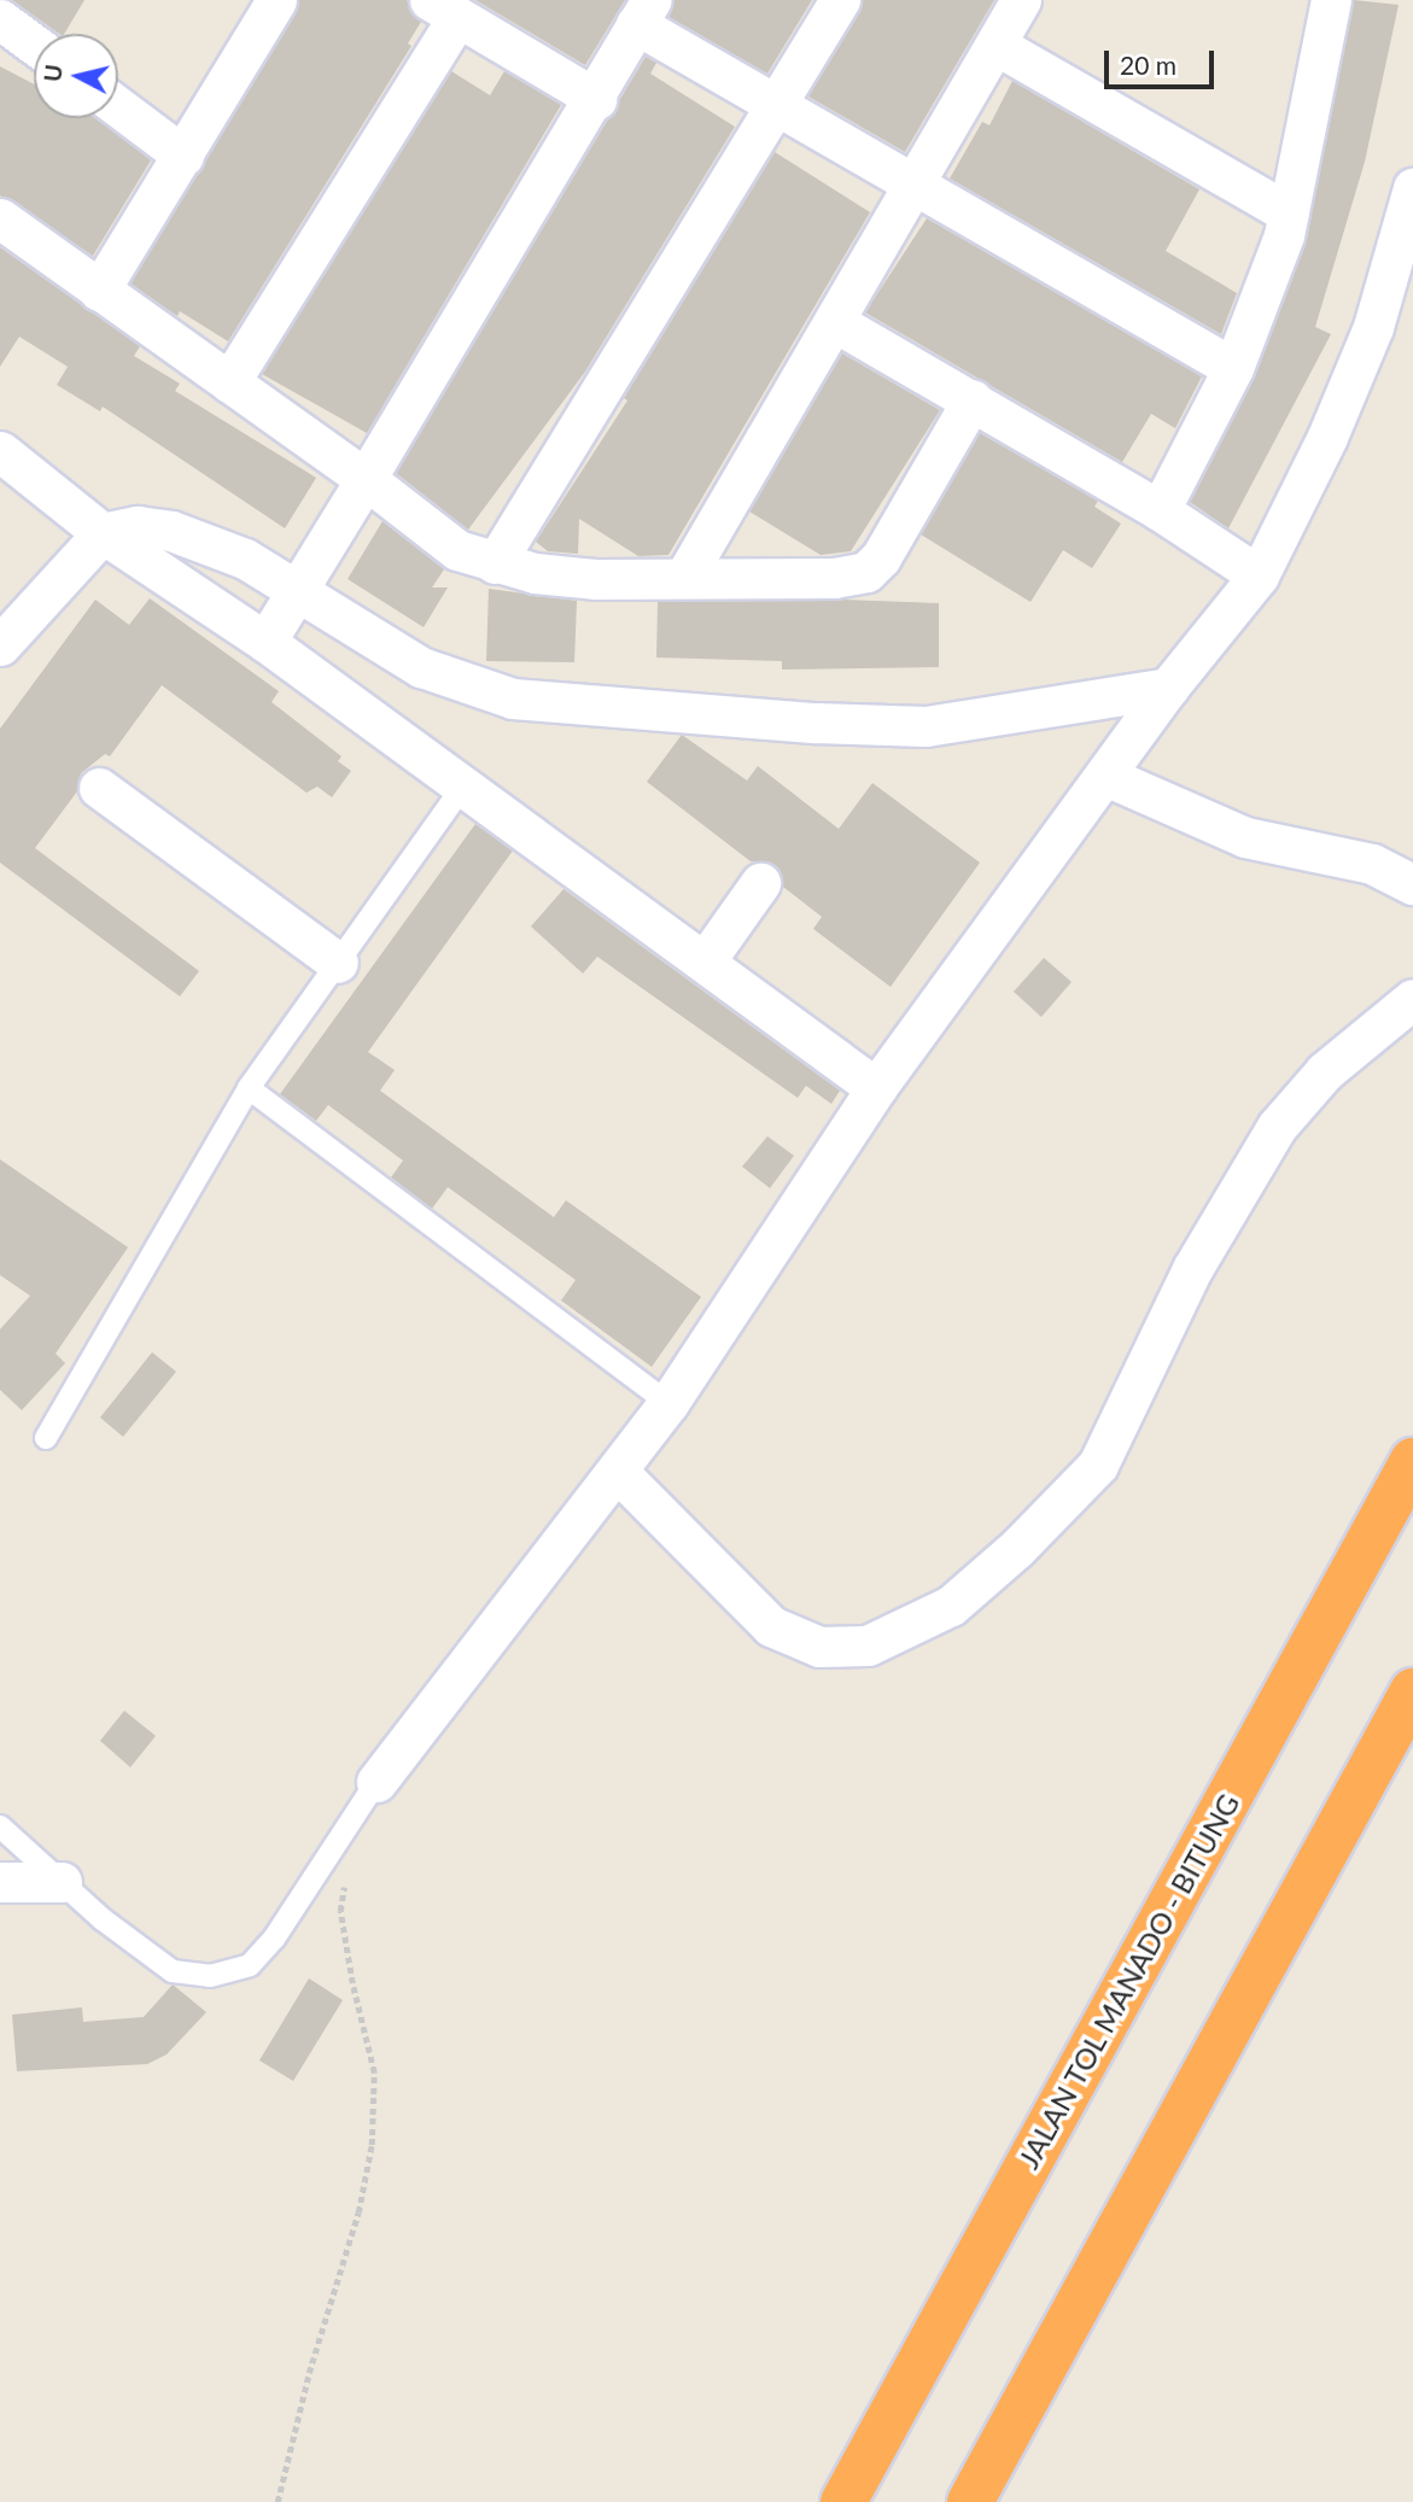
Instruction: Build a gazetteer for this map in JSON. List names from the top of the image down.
{
  "streets": {
    "highway": ["JALAN TOL MANADO - BITUNG"]
  },
  "scale_bar": "20 m",
  "north": "left"
}
